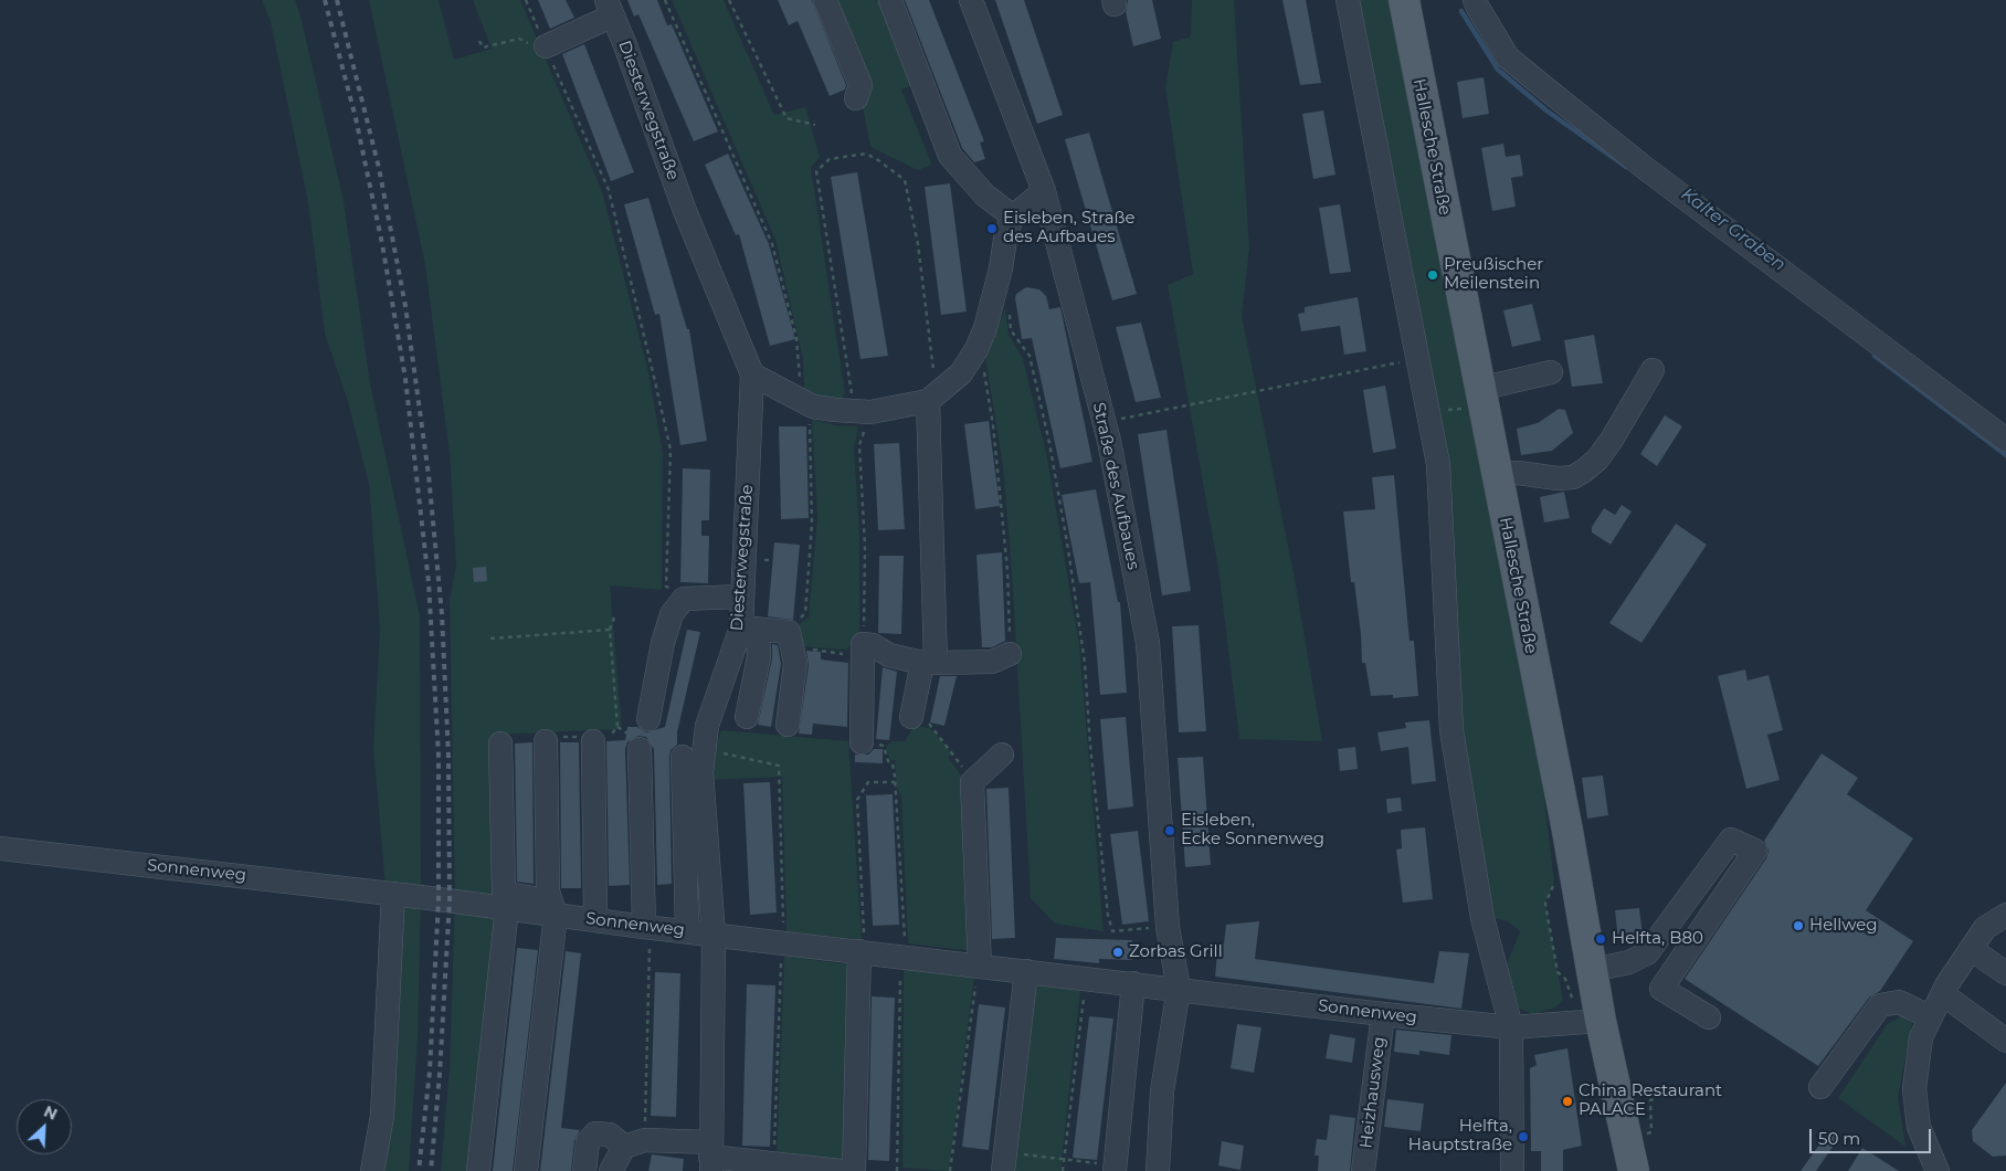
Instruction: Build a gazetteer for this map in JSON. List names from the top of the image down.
{
  "streets": {
    "main road": ["Hallesche Straße"],
    "street": [
      "Diesterwegstraße",
      "Straße des Aufbaues",
      "Sonnenweg",
      "Heizhausweg"
    ]
  },
  "crossings": [
    ["Diesterwegstraße", "Sonnenweg"],
    ["Hallesche Straße", "Sonnenweg"],
    ["Straße des Aufbaues", "Sonnenweg"],
    ["Sonnenweg", "Heizhausweg"]
  ],
  "water": ["Kalter Graben"],
  "places": [
    "Eisleben, Straße des Aufbaues",
    "Preußischer Meilenstein",
    "Eisleben, Ecke Sonnenweg",
    "Hellweg",
    "Helfta, B80",
    "Zorbas Grill",
    "China Restaurant PALACE",
    "Helfta, Hauptstraße"
  ],
  "scale_bar": "50 m",
  "north": "top right"
}
